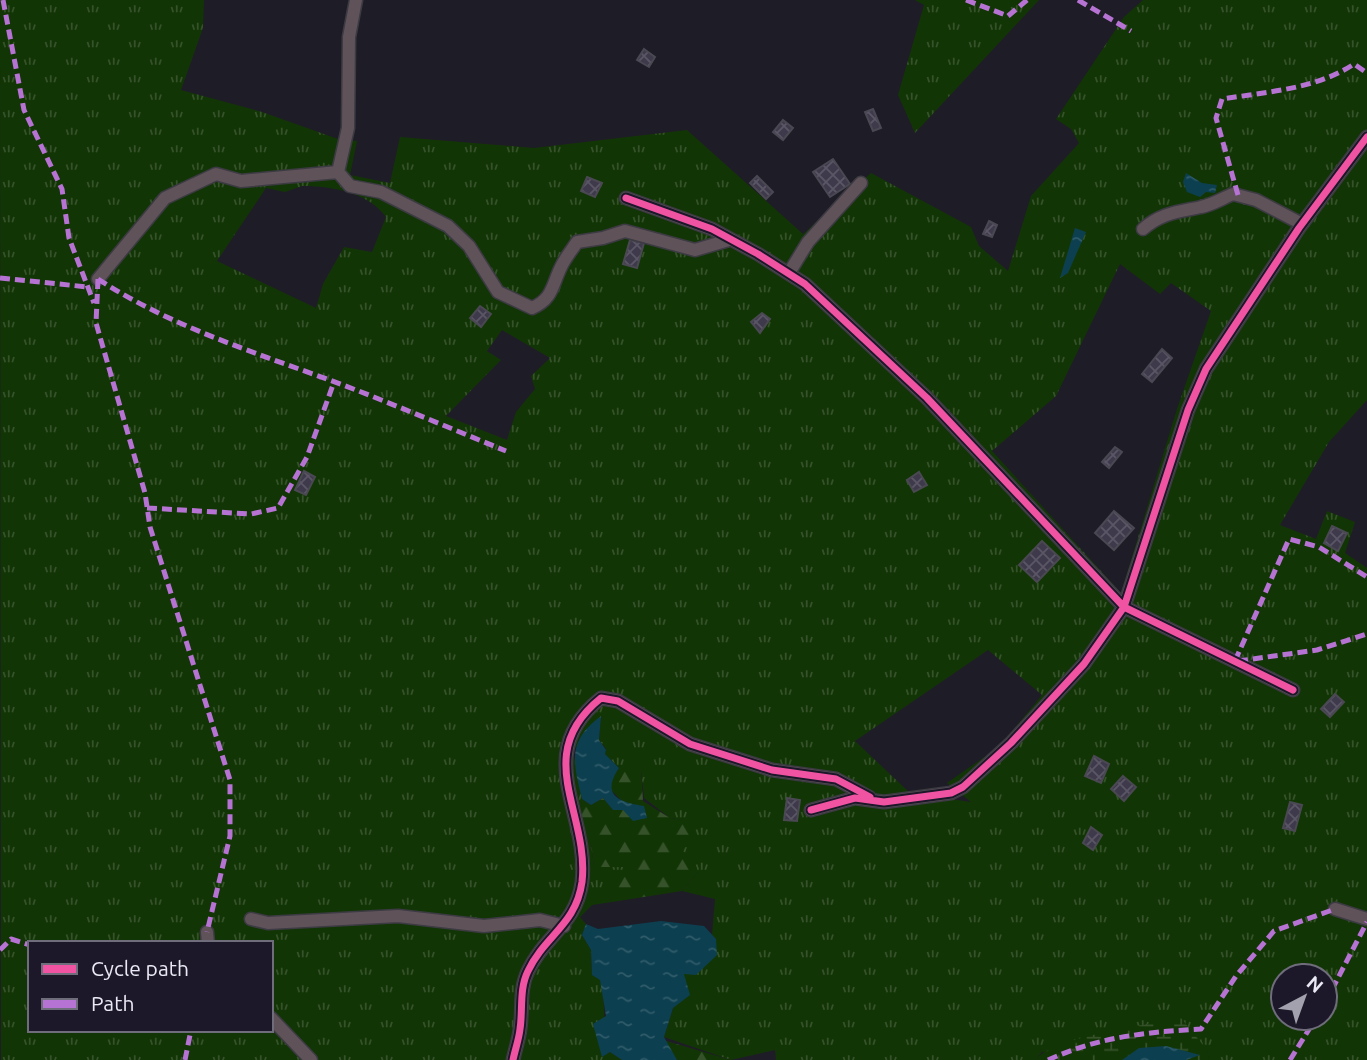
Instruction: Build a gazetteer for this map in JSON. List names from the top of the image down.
{
  "legend": ["Cycle path", "Path"],
  "north": "top right"
}
